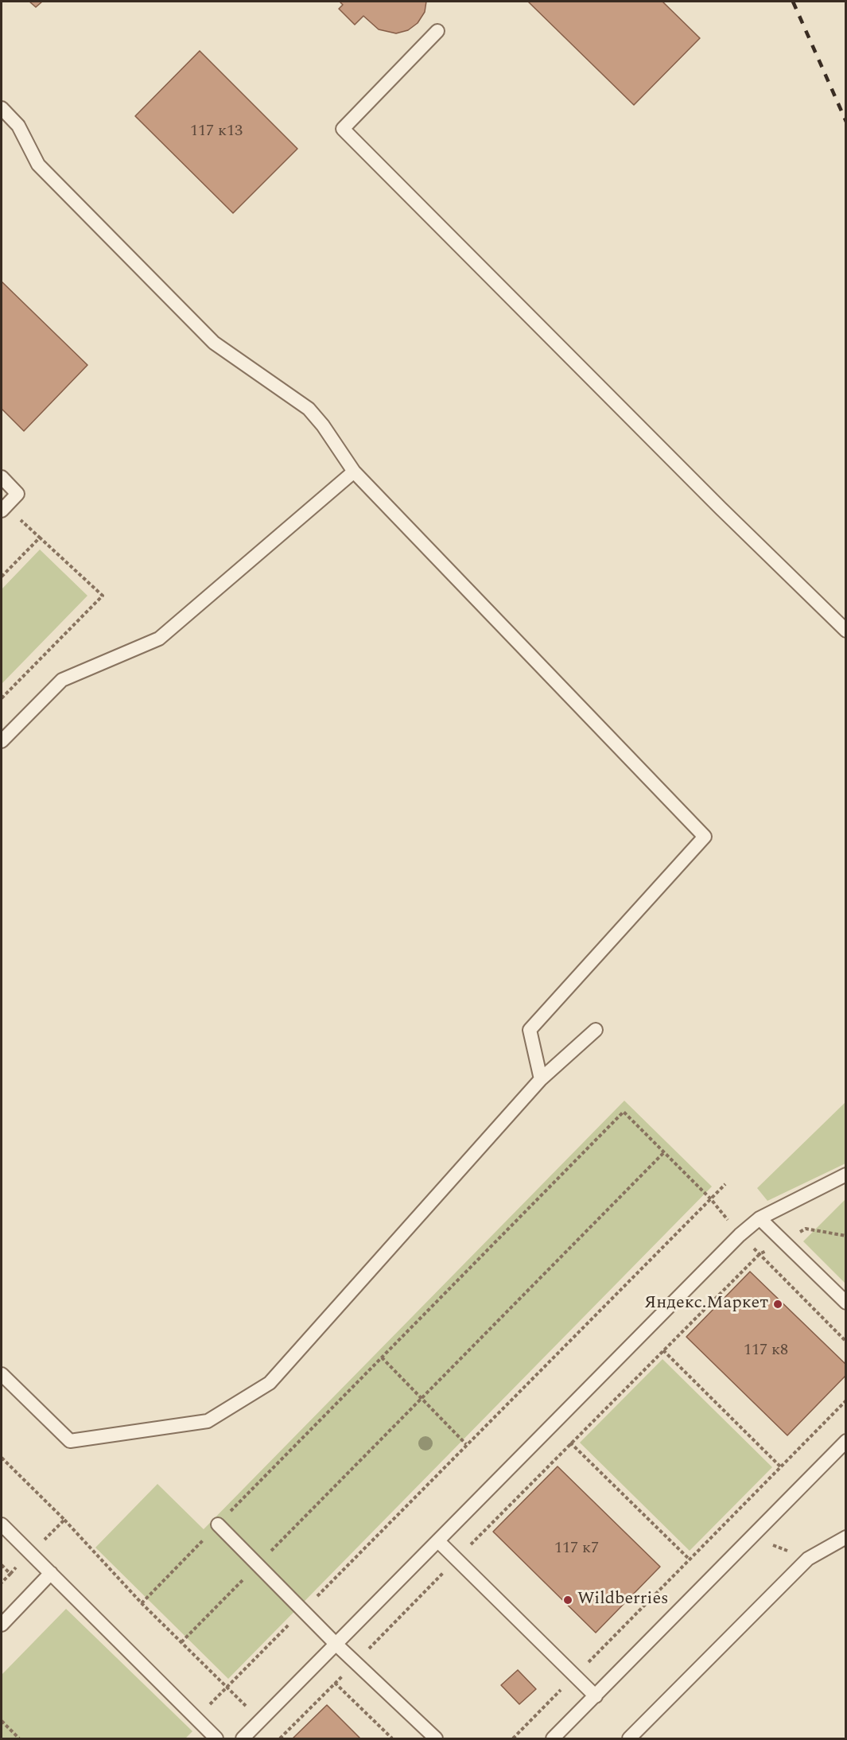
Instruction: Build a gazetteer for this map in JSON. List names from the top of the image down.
{
  "places": ["Яндекс.Маркет", "Wildberries"],
  "house_numbers": ["117 к13", "117 к8", "117 к7"]
}
